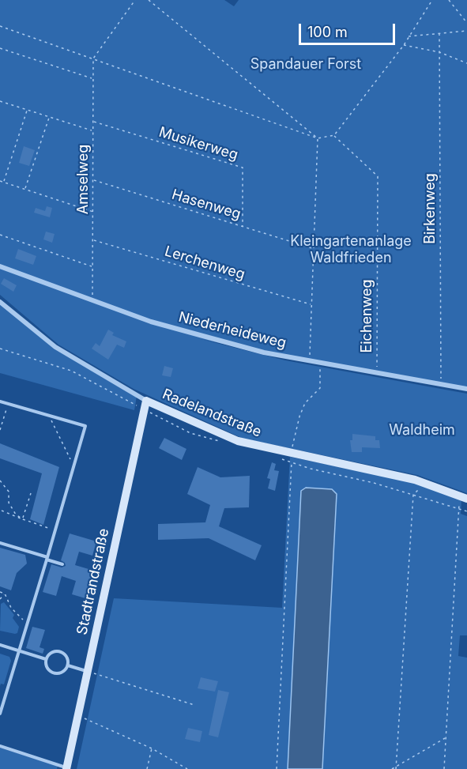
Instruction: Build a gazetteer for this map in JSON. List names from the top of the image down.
{
  "streets": {
    "street": ["Niederheideweg", "Radelandstraße", "Stadtrandstraße"],
    "path": [
      "Musikerweg",
      "Amselweg",
      "Hasenweg",
      "Birkenweg",
      "Lerchenweg",
      "Eichenweg"
    ]
  },
  "crossings": [
    ["Musikerweg", "Amselweg"],
    ["Musikerweg", "Hasenweg"],
    ["Amselweg", "Hasenweg"],
    ["Amselweg", "Lerchenweg"],
    ["Amselweg", "Niederheideweg"],
    ["Birkenweg", "Niederheideweg"],
    ["Eichenweg", "Niederheideweg"],
    ["Radelandstraße", "Stadtrandstraße"]
  ],
  "parks": ["Spandauer Forst", "Kleingartenanlage Waldfrieden", "Waldheim"],
  "scale_bar": "100 m"
}
